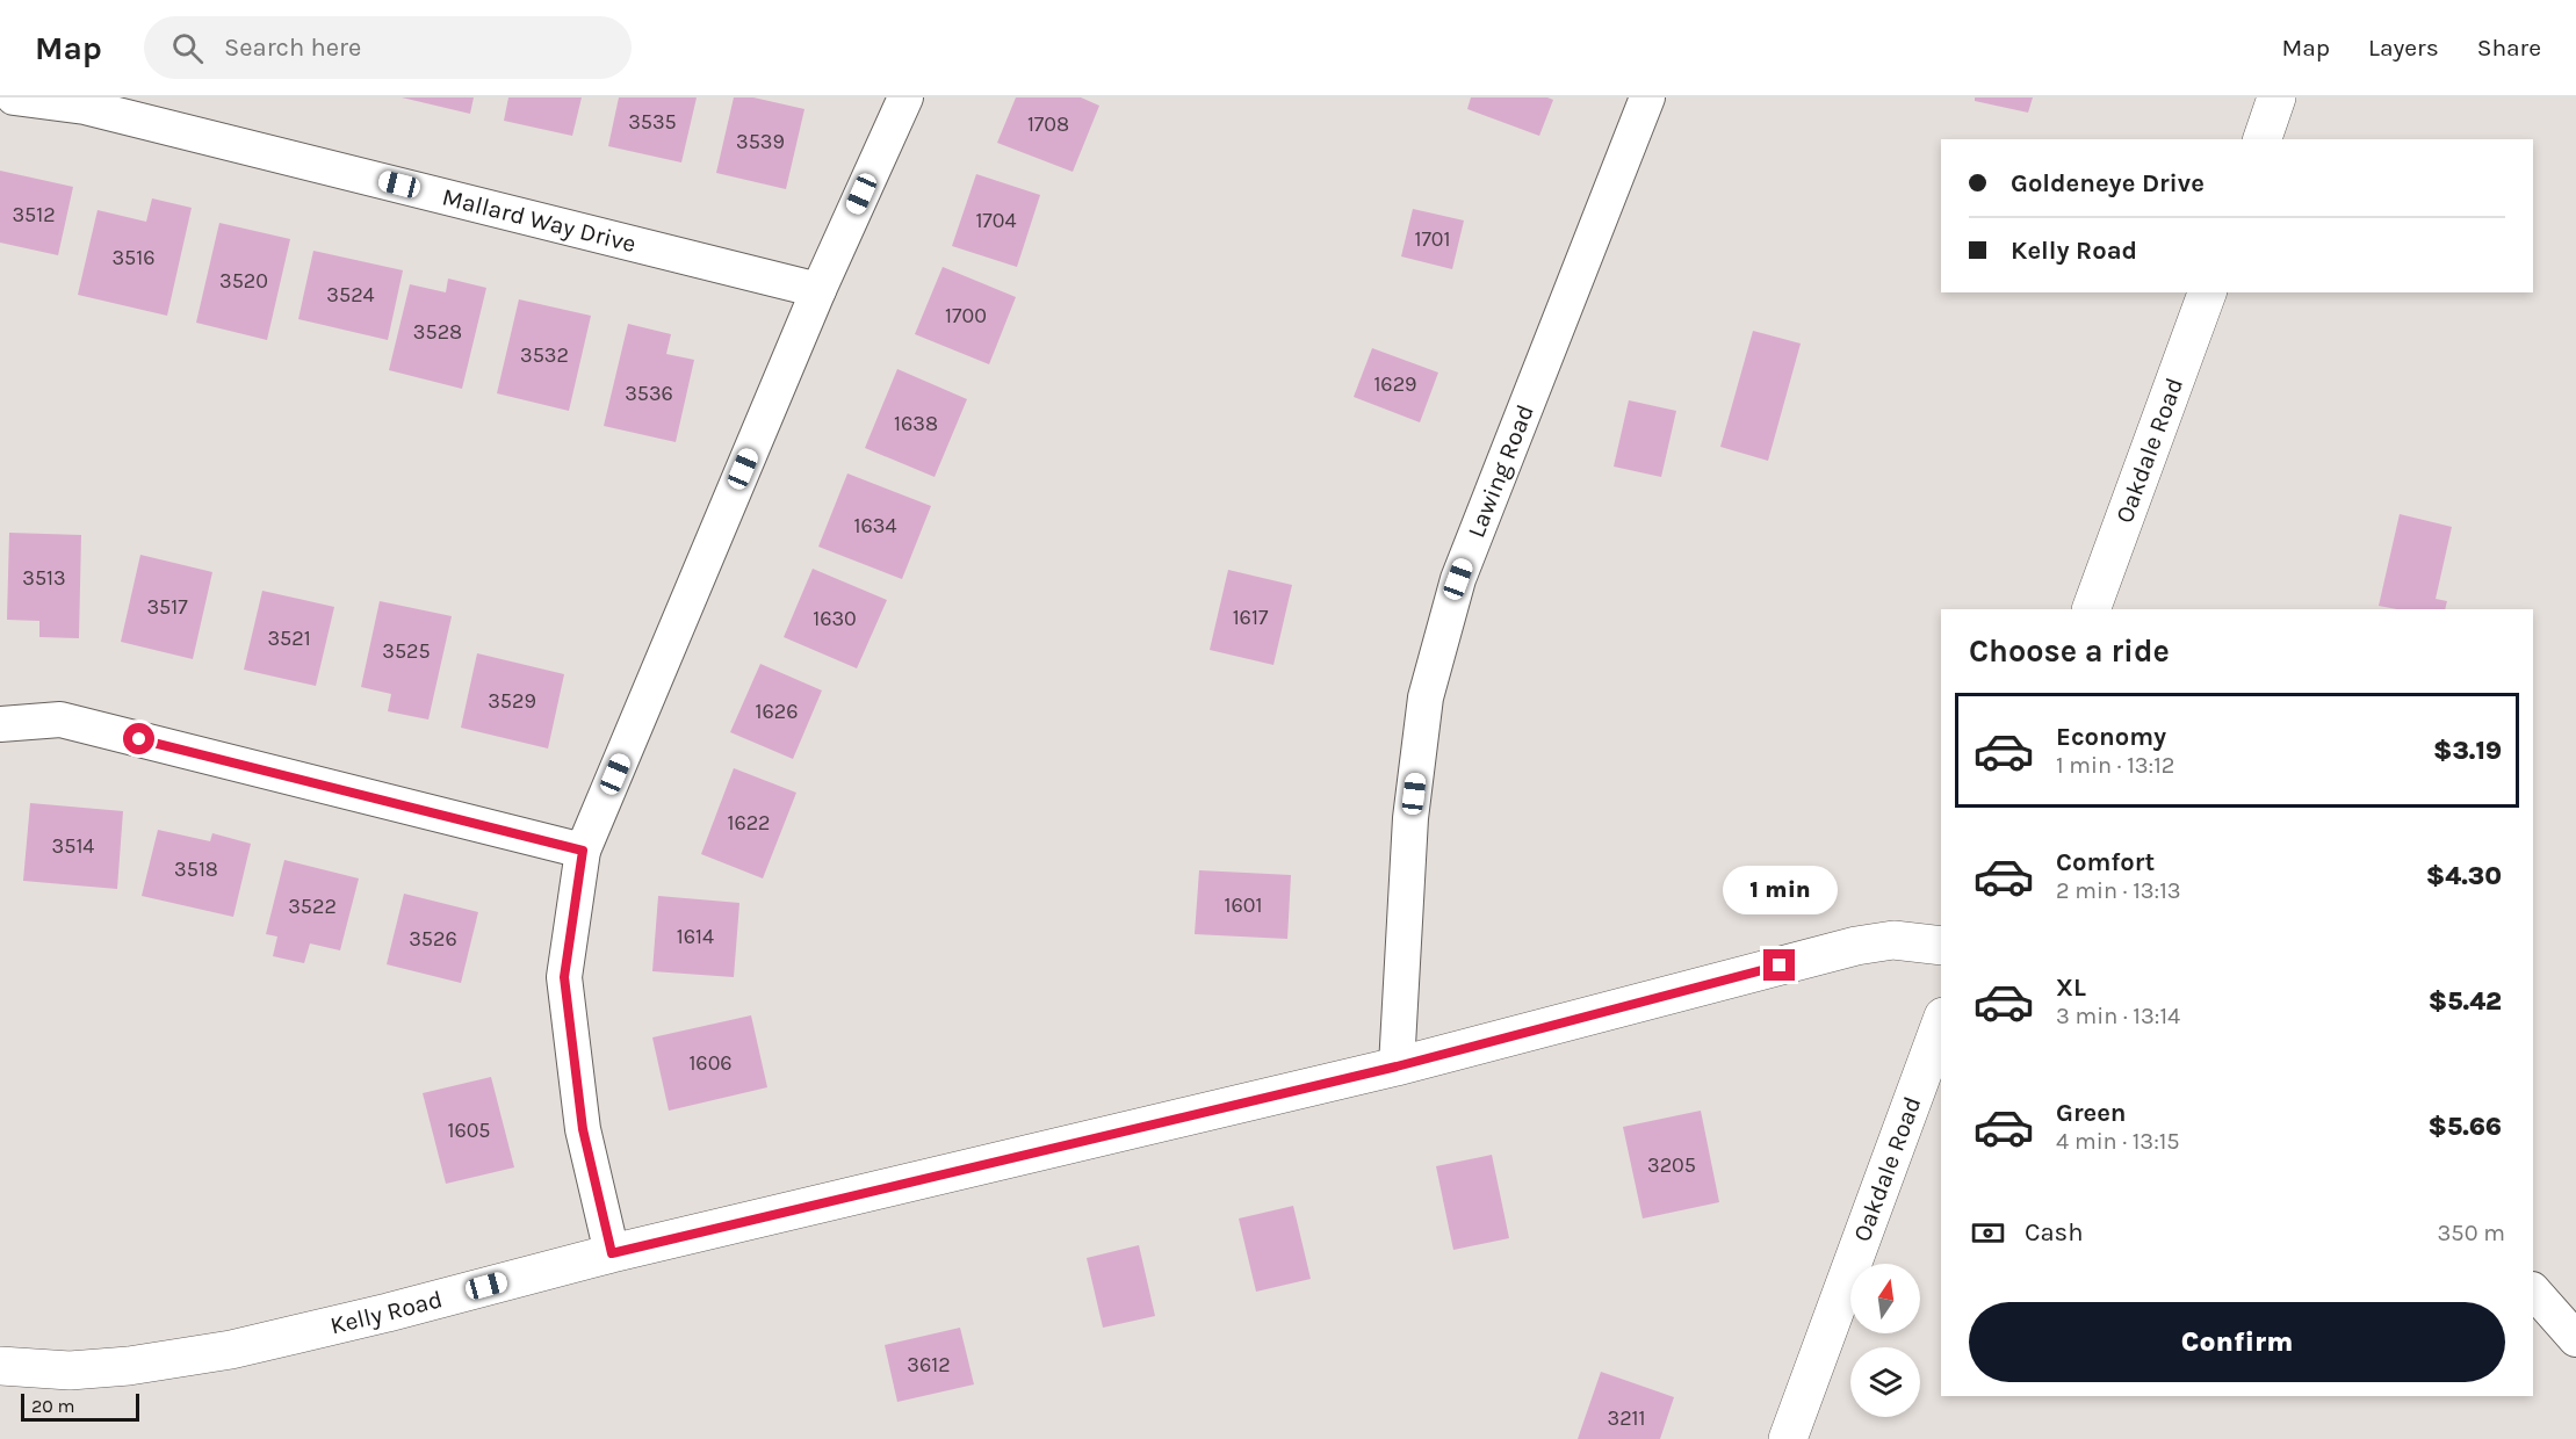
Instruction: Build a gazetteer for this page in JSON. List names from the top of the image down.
{
  "streets": {
    "street": [
      "Mallard Way Drive",
      "Oakdale Road",
      "Lawing Road",
      "Kelly Road"
    ]
  },
  "crossings": [
    ["Lawing Road", "Kelly Road"]
  ],
  "house_numbers": [
    "3535",
    "1708",
    "3539",
    "3512",
    "1704",
    "1701",
    "3516",
    "3520",
    "3524",
    "1700",
    "3528",
    "3532",
    "1629",
    "3536",
    "1638",
    "1634",
    "3513",
    "3517",
    "1617",
    "1630",
    "3521",
    "3525",
    "3529",
    "1626",
    "1622",
    "3514",
    "3518",
    "1601",
    "3522",
    "1614",
    "3526",
    "1606",
    "1605",
    "3205",
    "3612",
    "3211"
  ],
  "scale_bar": "20 m",
  "north": "top",
  "page": {
    "header": "Map",
    "search": "Search here",
    "nav": ["Map", "Layers", "Share"],
    "banner": ["Goldeneye Drive", "Kelly Road"],
    "heading": "Choose a ride",
    "list": [
      {
        "name": "Economy",
        "note": "1 min · 13:12",
        "value": "$3.19"
      },
      {
        "name": "Comfort",
        "note": "2 min · 13:13",
        "value": "$4.30"
      },
      {
        "name": "XL",
        "note": "3 min · 13:14",
        "value": "$5.42"
      },
      {
        "name": "Green",
        "note": "4 min · 13:15",
        "value": "$5.66"
      }
    ],
    "bubble": "1 min",
    "pay": ["Cash", "350 m"],
    "buttons": "Confirm",
    "scale": "20 m"
  }
}
